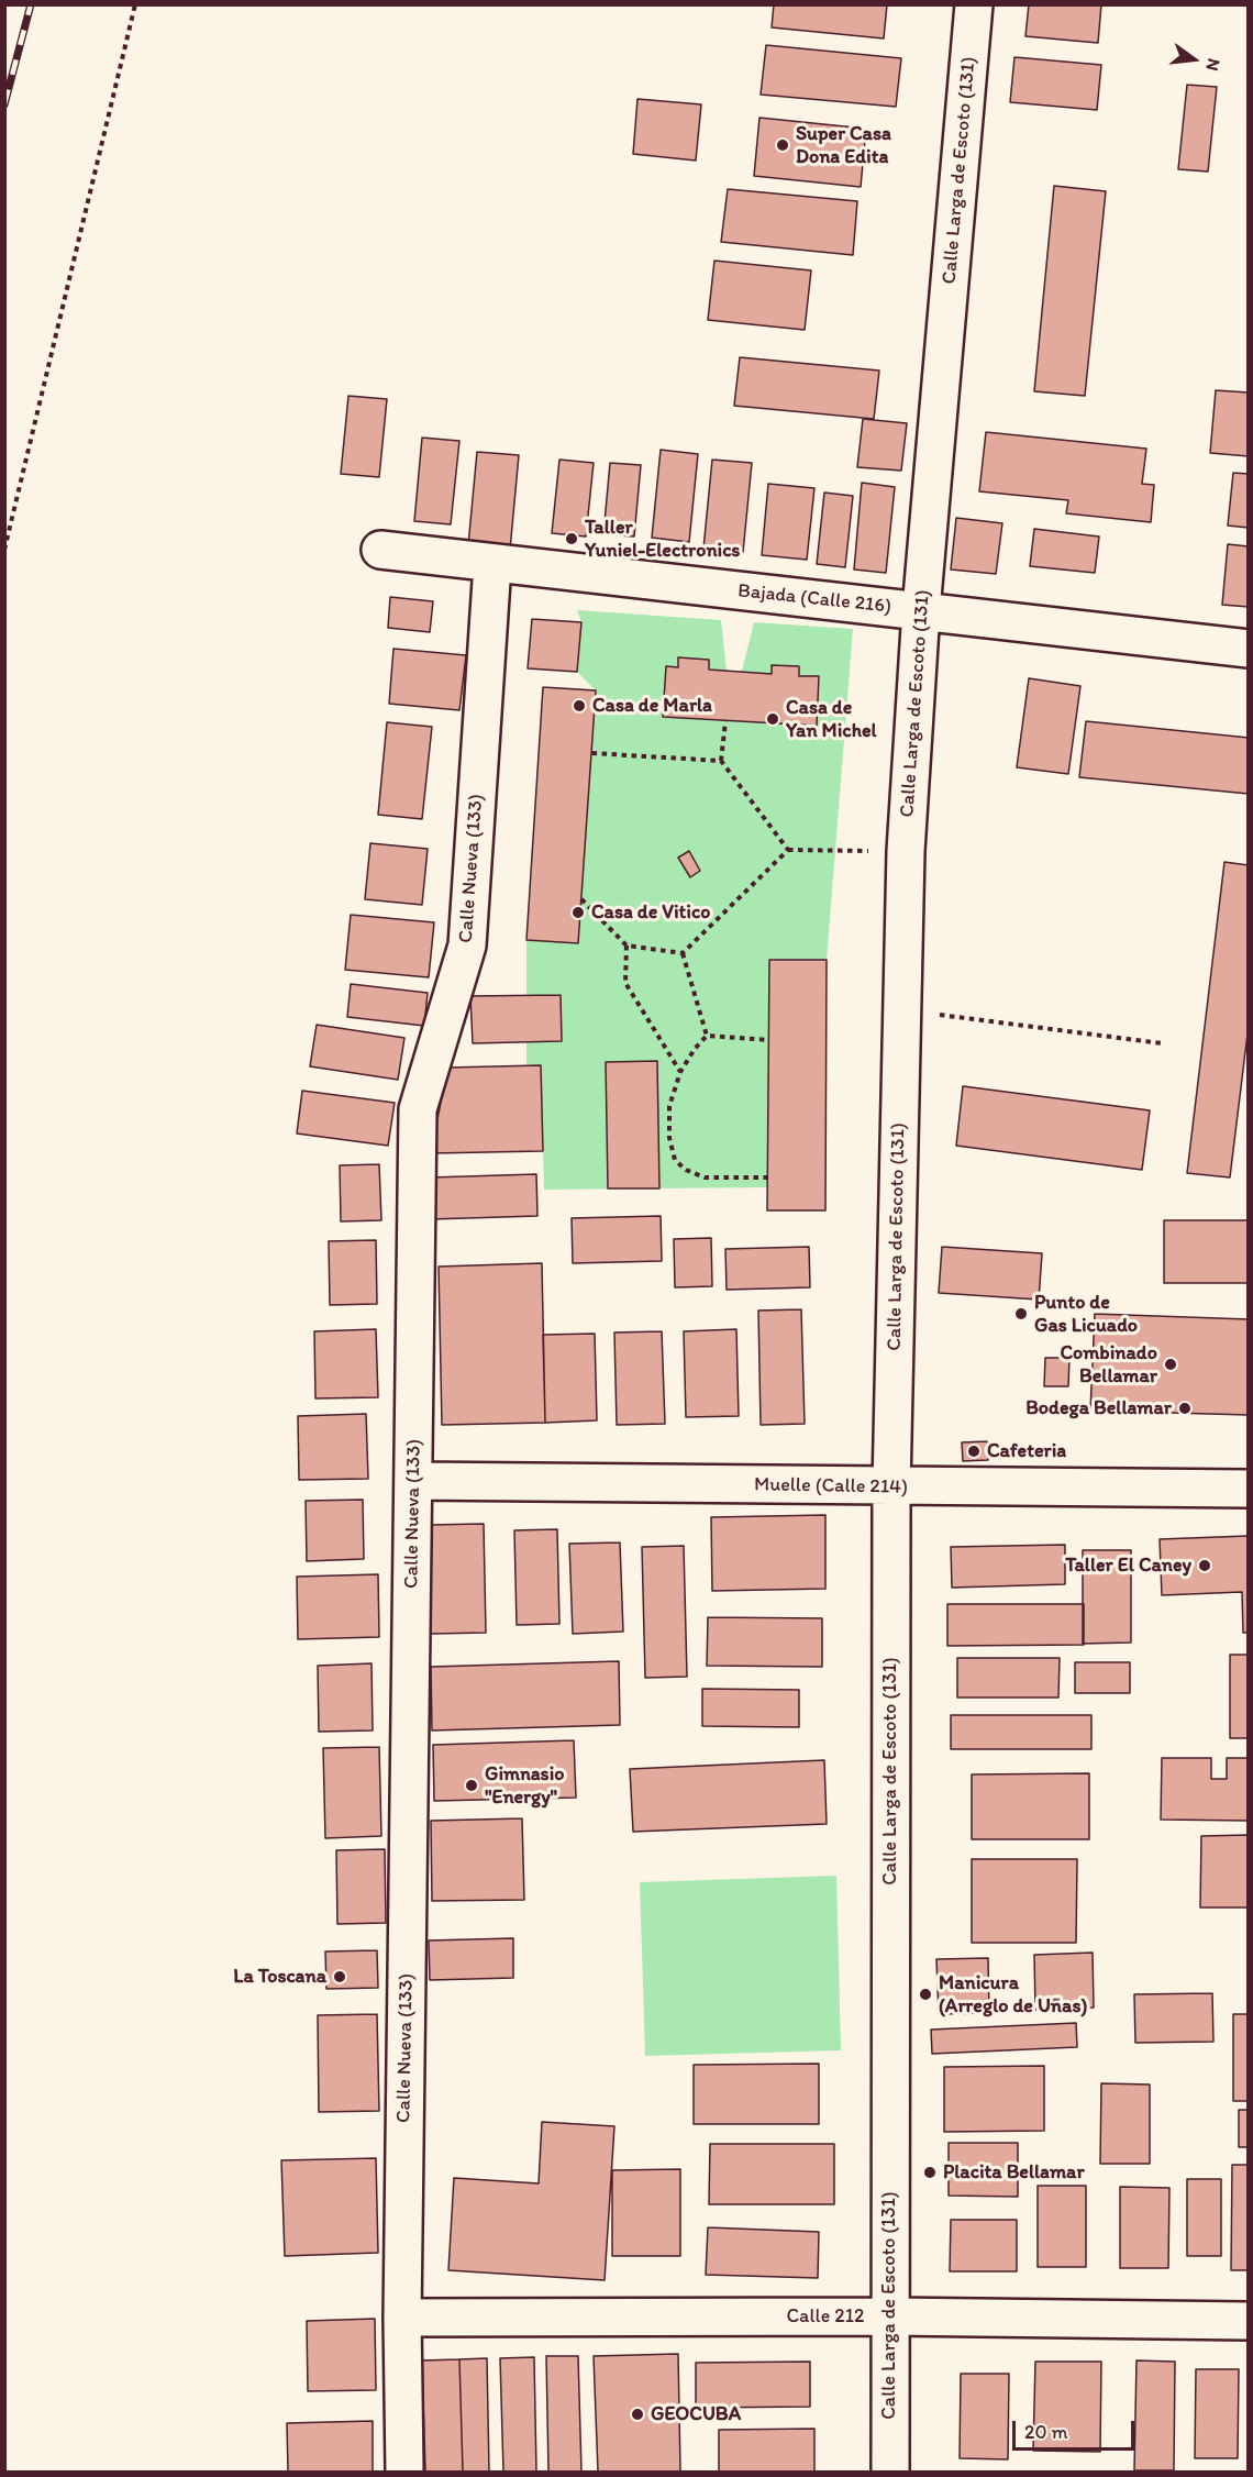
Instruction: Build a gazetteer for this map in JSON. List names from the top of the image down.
{
  "streets": {
    "street": [
      "Calle Larga de Escoto (131)",
      "Bajada (Calle 216)",
      "Calle Nueva (133)",
      "Muelle (Calle 214)",
      "Calle 212"
    ]
  },
  "crossings": [
    ["Calle Larga de Escoto (131)", "Bajada (Calle 216)"],
    ["Calle Larga de Escoto (131)", "Muelle (Calle 214)"],
    ["Calle Larga de Escoto (131)", "Calle 212"],
    ["Bajada (Calle 216)", "Calle Nueva (133)"],
    ["Calle Nueva (133)", "Muelle (Calle 214)"],
    ["Calle Nueva (133)", "Calle 212"]
  ],
  "places": [
    "Super Casa Dona Edita",
    "Taller Yuniel-Electronics",
    "Casa de Marla",
    "Casa de Yan Michel",
    "Casa de Vitico",
    "Punto de Gas Licuado",
    "Combinado Bellamar",
    "Bodega Bellamar",
    "Cafeteria",
    "Taller El Caney",
    "Gimnasio \"Energy\"",
    "La Toscana",
    "Manicura (Arreglo de Uñas)",
    "Placita Bellamar",
    "GEOCUBA"
  ],
  "scale_bar": "20 m",
  "north": "right"
}
